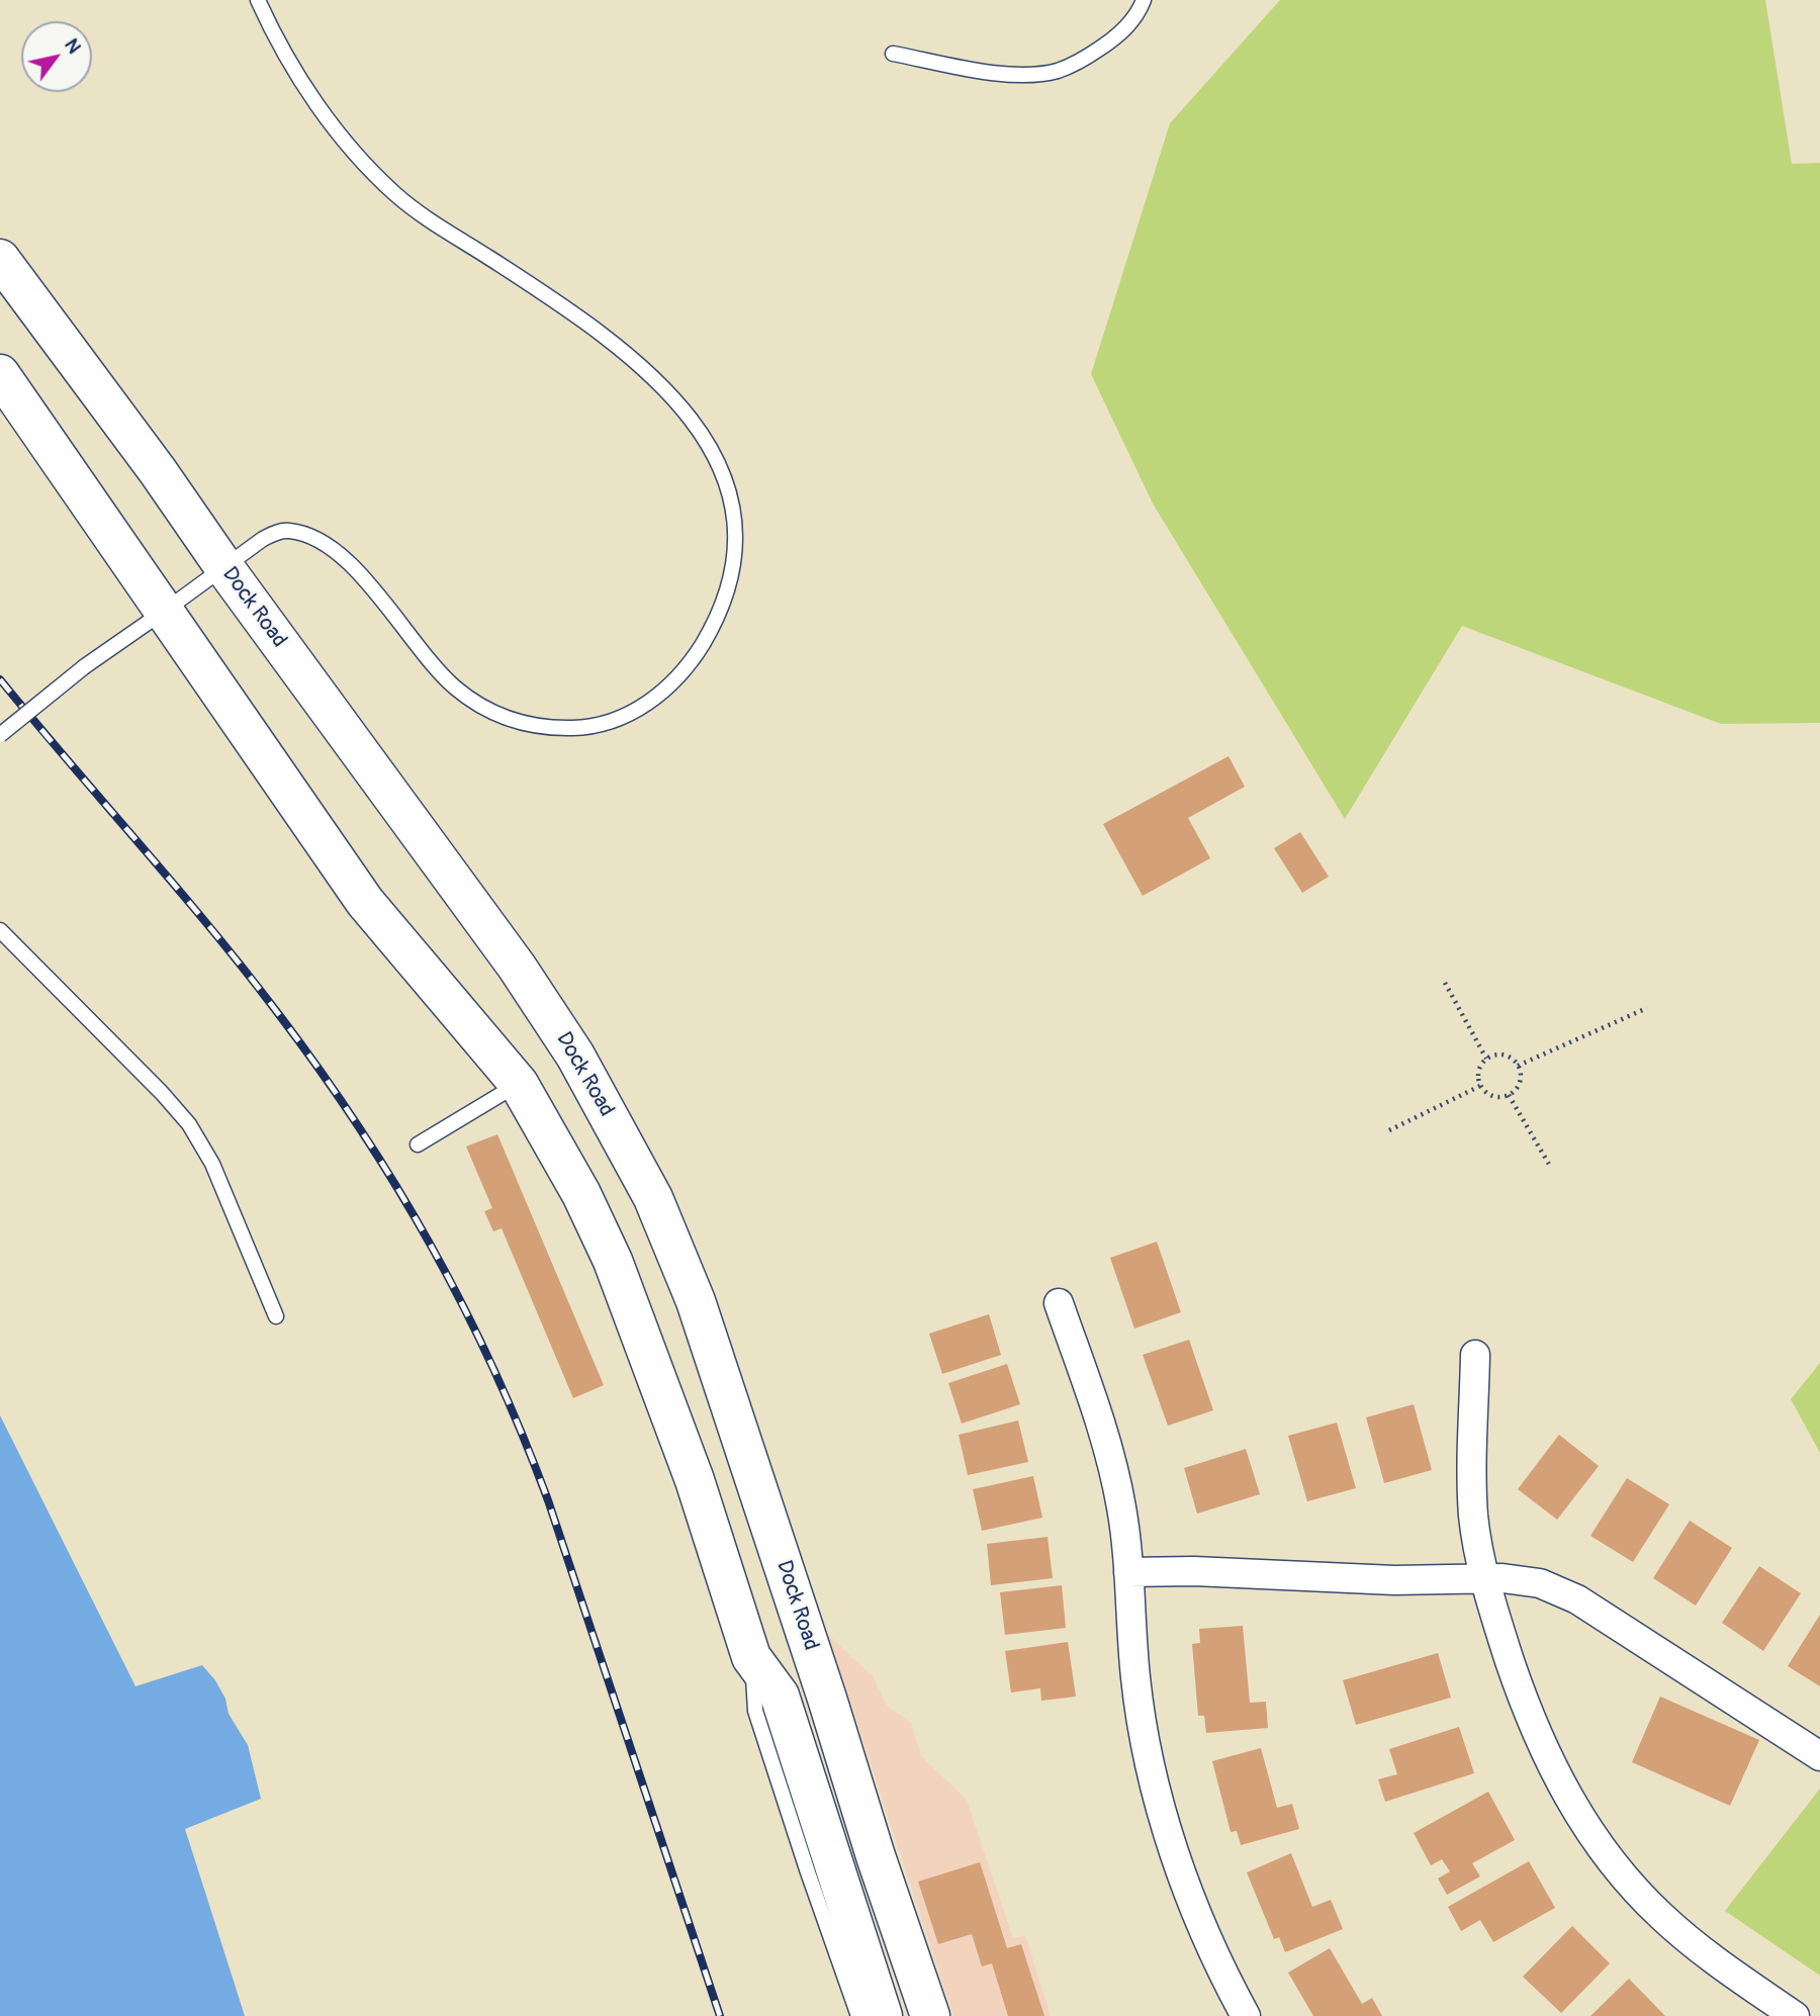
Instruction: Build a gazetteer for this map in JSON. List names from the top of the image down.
{
  "streets": {
    "main road": ["Dock Road"]
  },
  "north": "top right"
}
